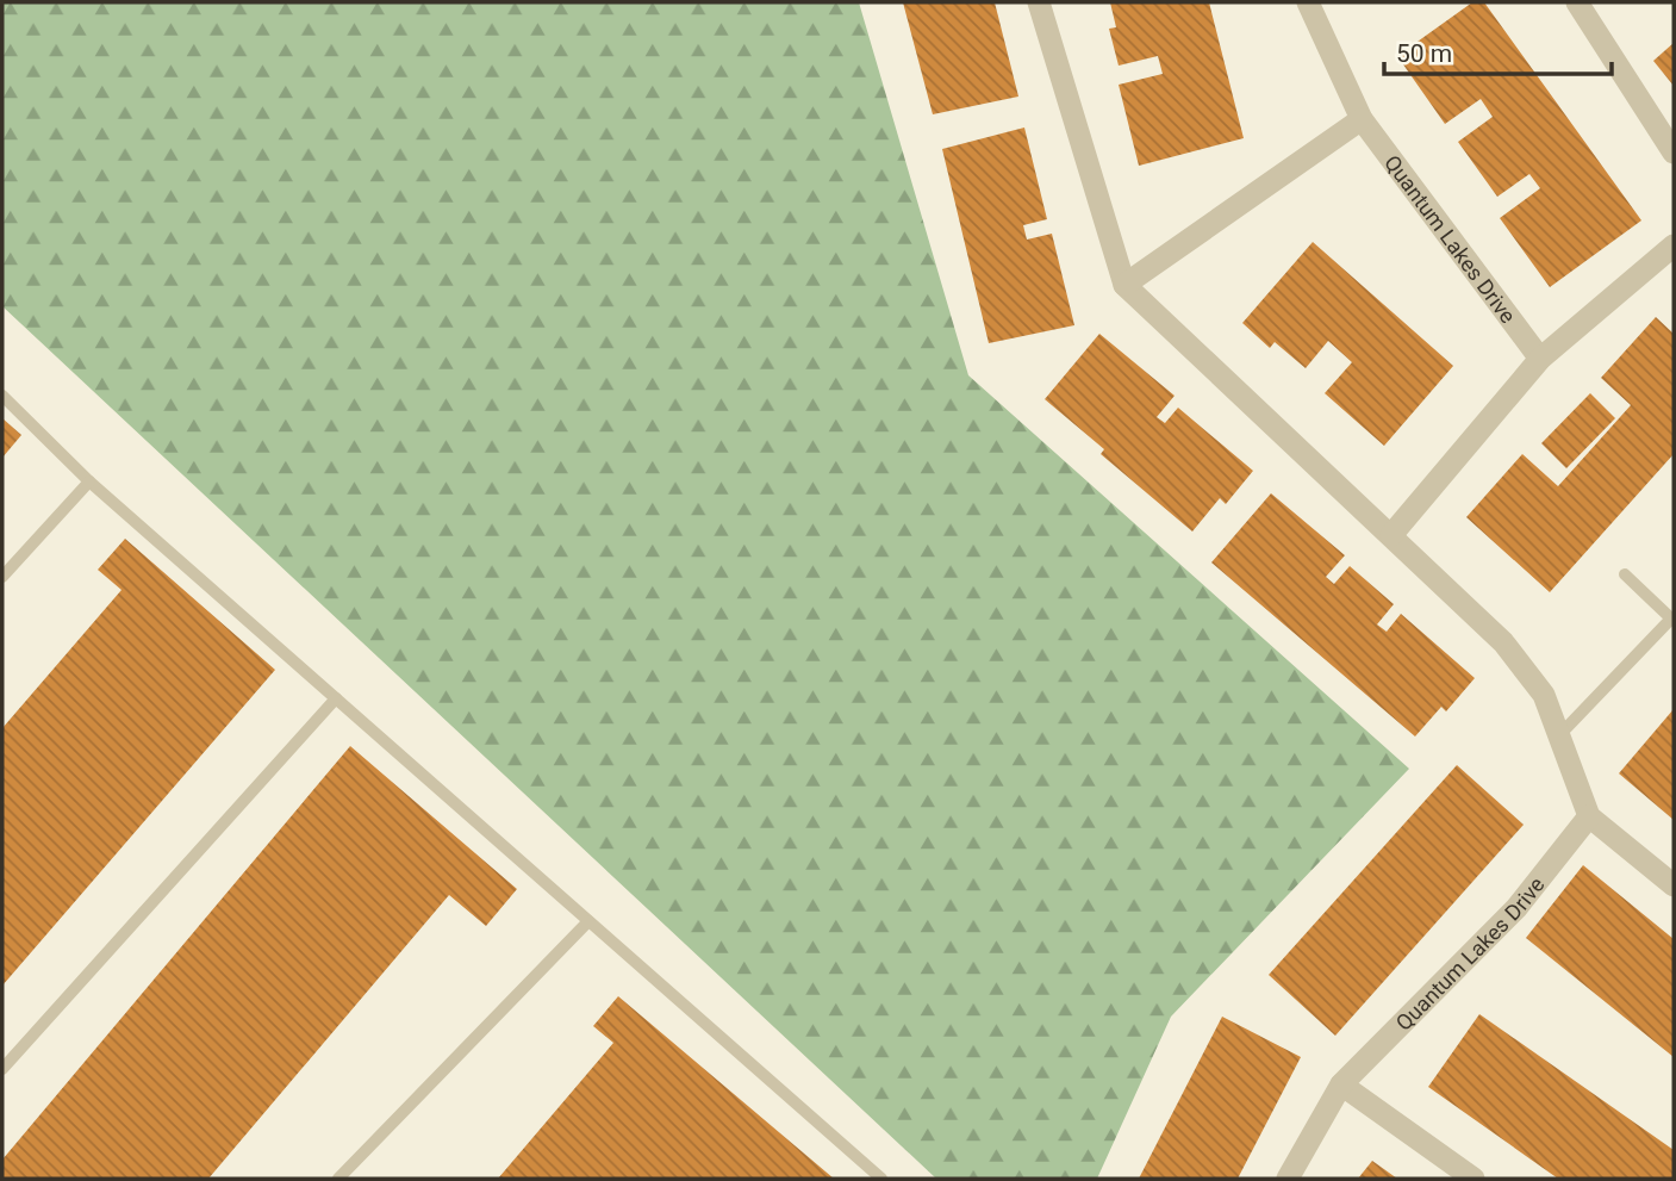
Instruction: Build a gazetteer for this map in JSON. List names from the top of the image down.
{
  "streets": {
    "street": ["Quantum Lakes Drive"]
  },
  "scale_bar": "50 m"
}
